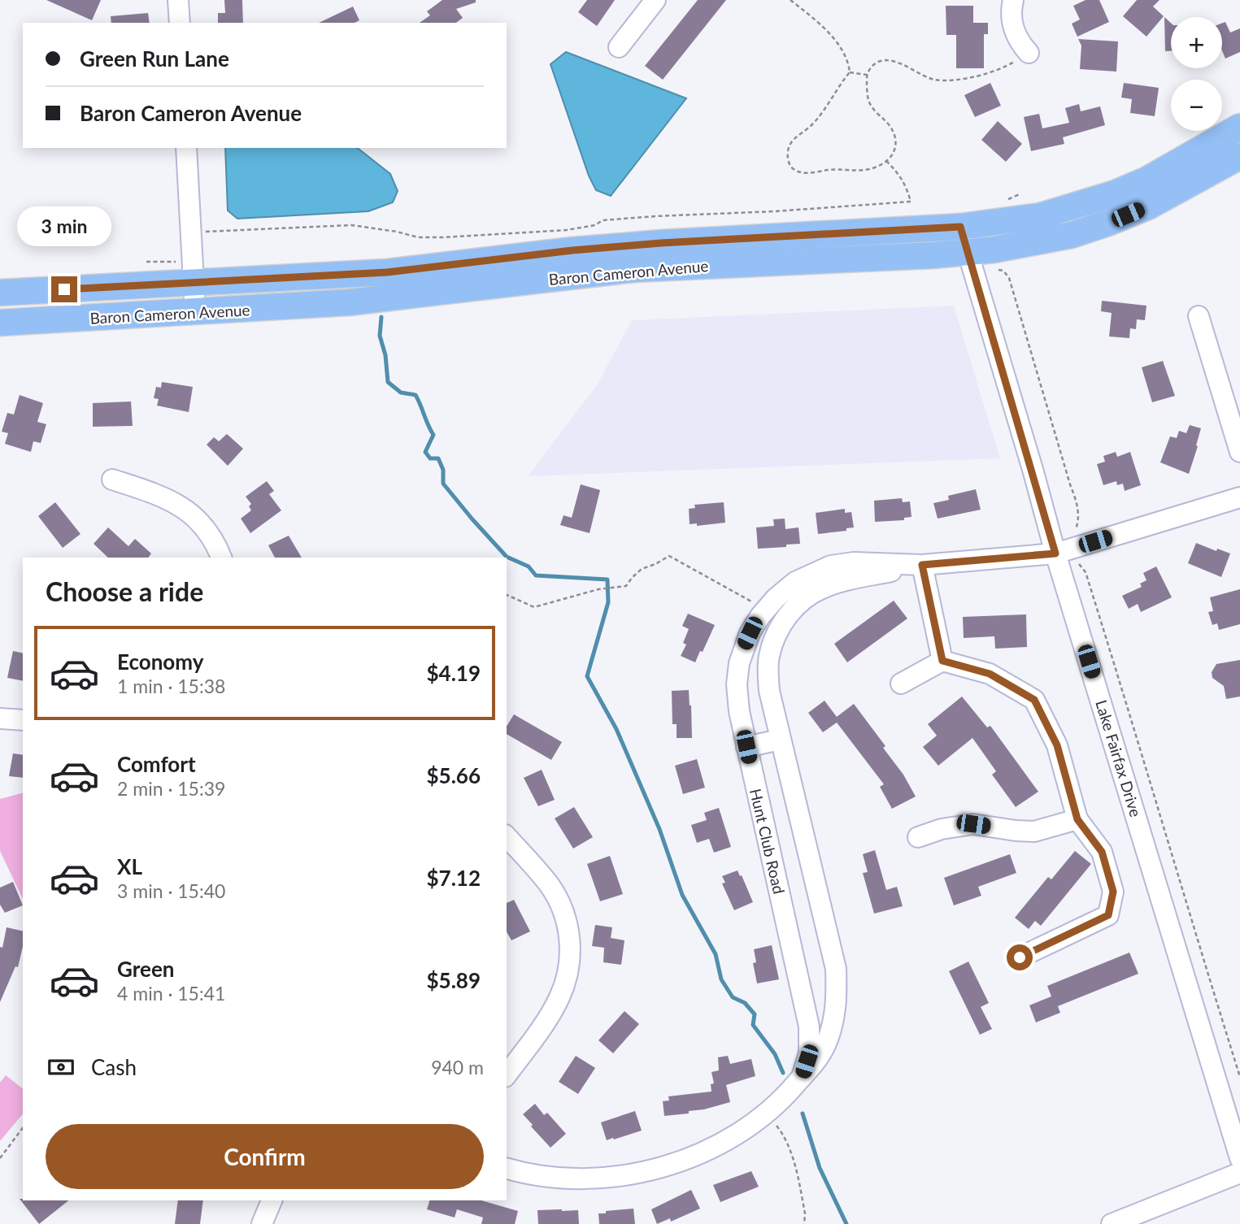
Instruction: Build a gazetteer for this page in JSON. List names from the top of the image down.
{
  "streets": {
    "main road": ["Baron Cameron Avenue"],
    "street": ["Lake Fairfax Drive", "Hunt Club Road"]
  },
  "crossings": [
    ["Baron Cameron Avenue", "Lake Fairfax Drive"],
    ["Lake Fairfax Drive", "Hunt Club Road"]
  ],
  "page": {
    "map_buttons": ["+", "−"],
    "banner": ["Green Run Lane", "Baron Cameron Avenue"],
    "bubble": "3 min",
    "heading": "Choose a ride",
    "list": [
      {
        "name": "Economy",
        "note": "1 min · 15:38",
        "value": "$4.19"
      },
      {
        "name": "Comfort",
        "note": "2 min · 15:39",
        "value": "$5.66"
      },
      {
        "name": "XL",
        "note": "3 min · 15:40",
        "value": "$7.12"
      },
      {
        "name": "Green",
        "note": "4 min · 15:41",
        "value": "$5.89"
      }
    ],
    "pay": ["Cash", "940 m"],
    "buttons": "Confirm"
  }
}
